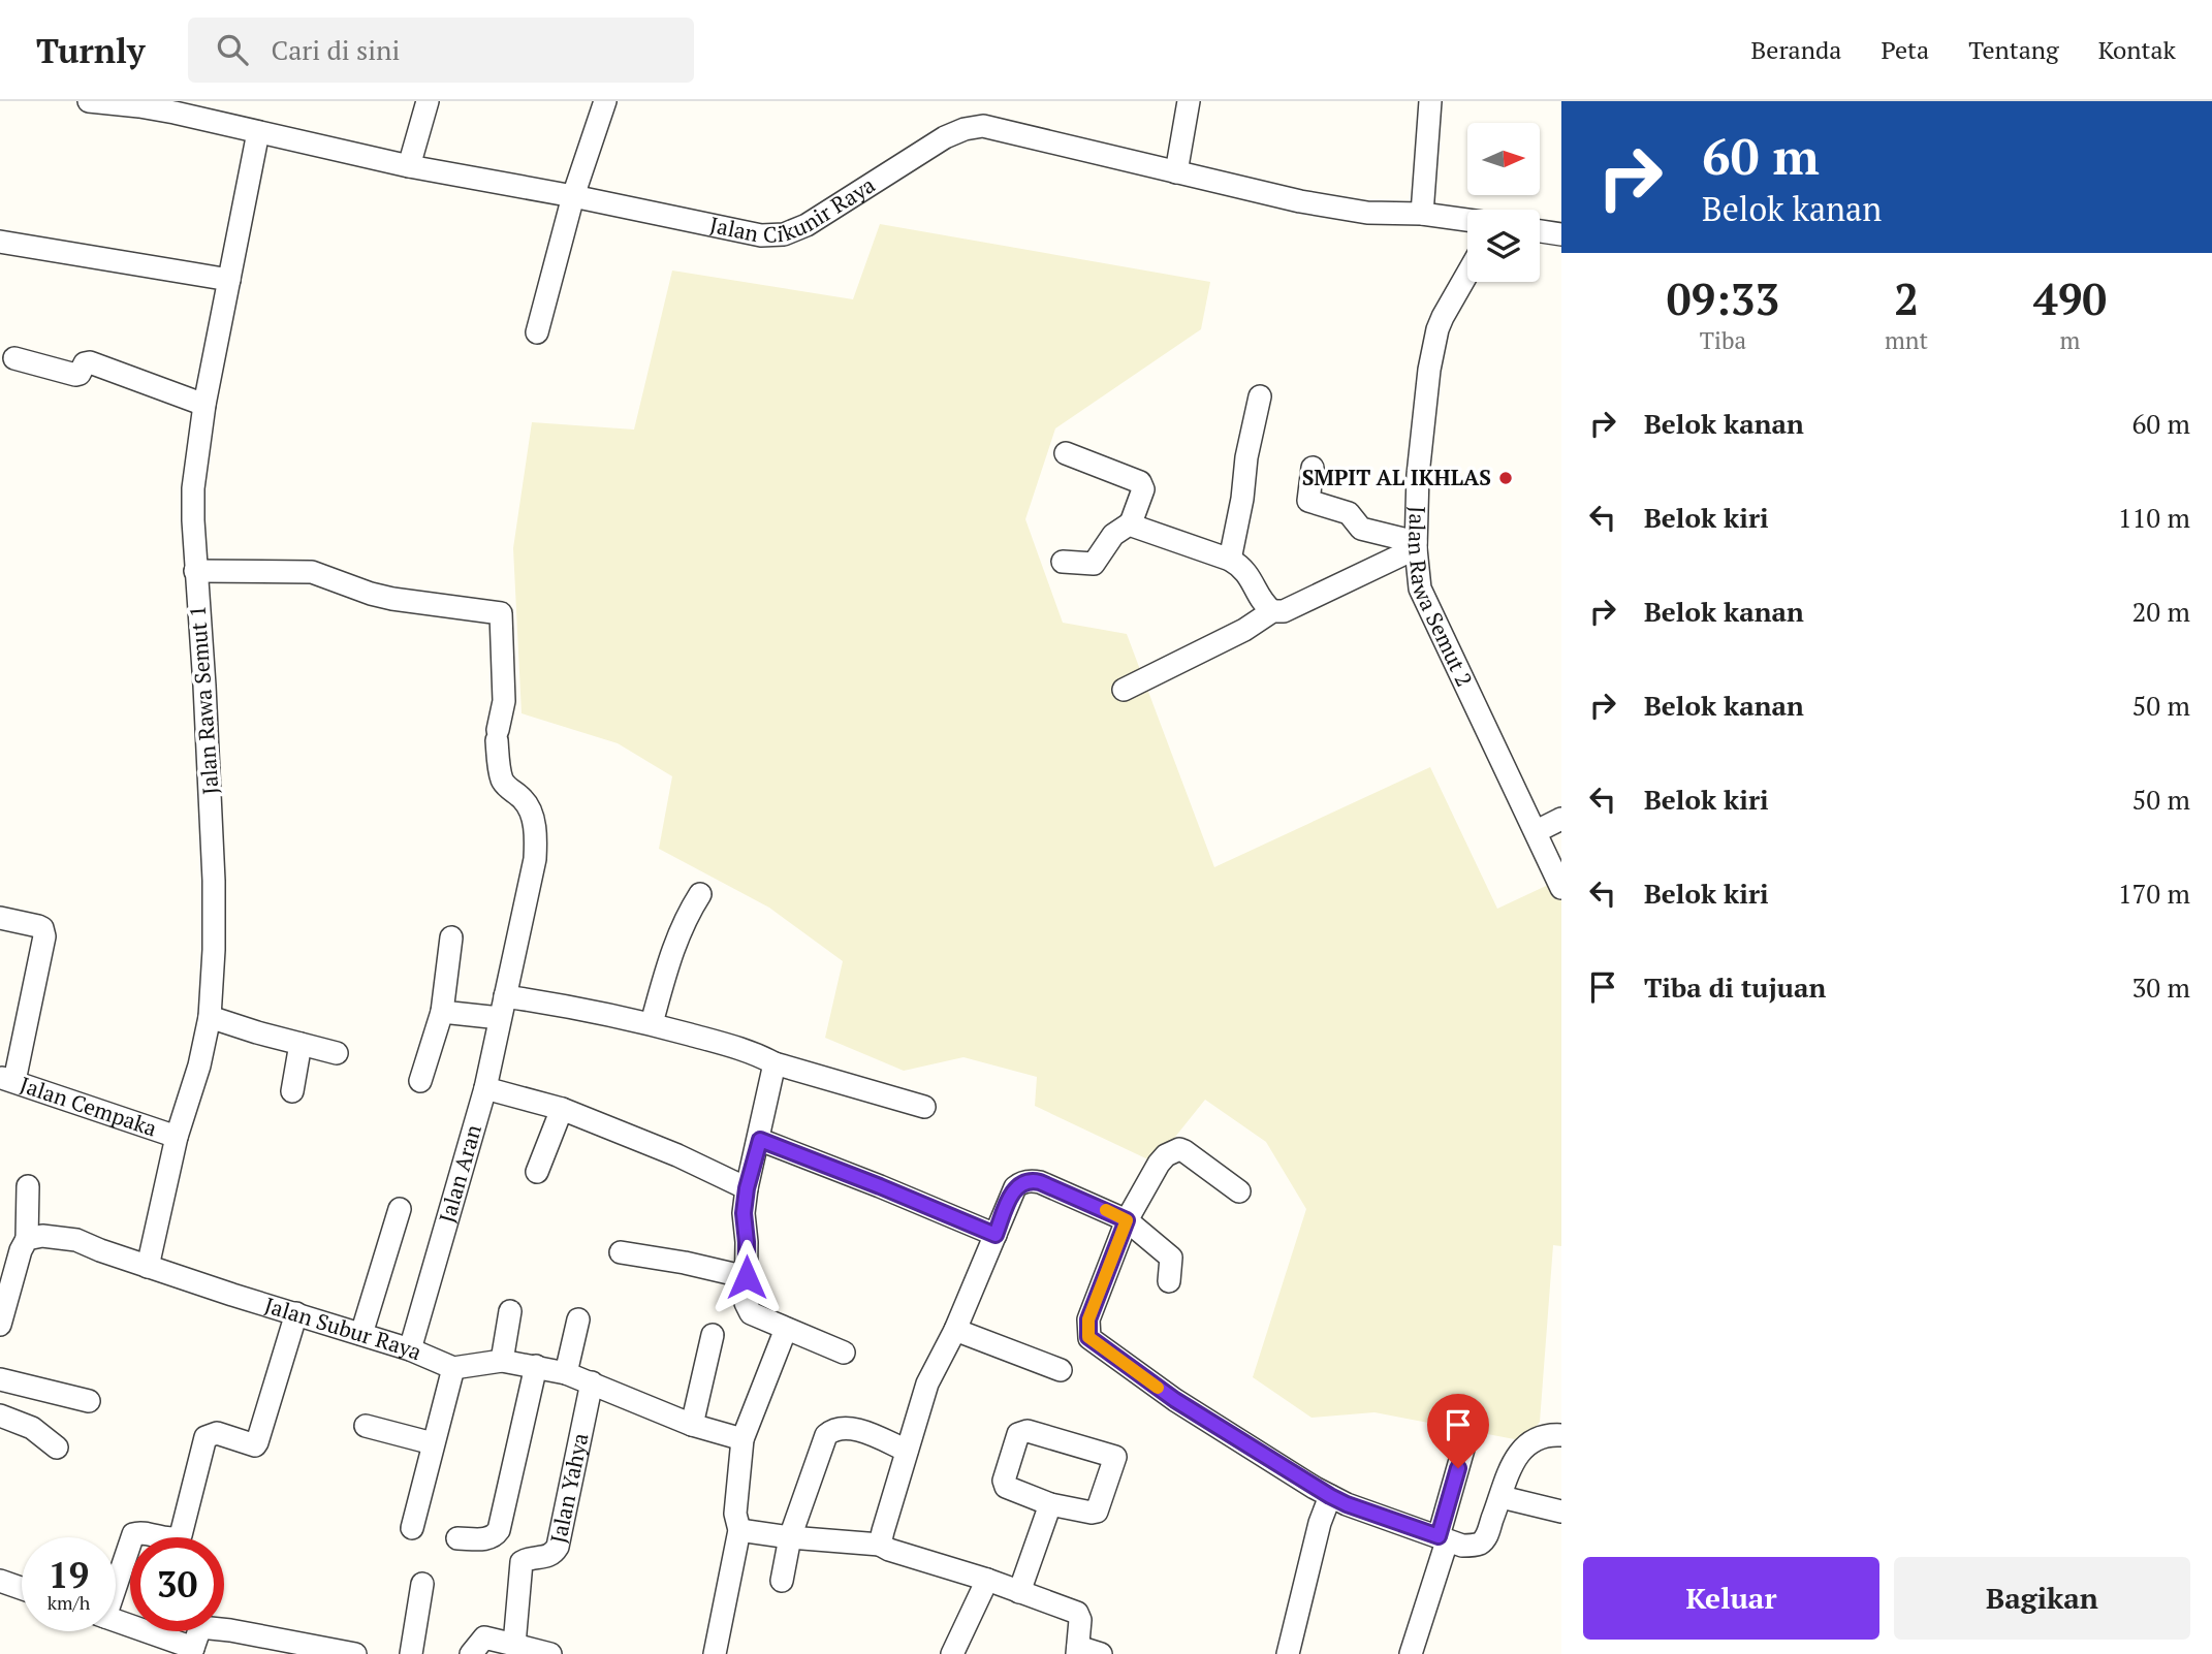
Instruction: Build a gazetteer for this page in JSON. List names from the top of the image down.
{
  "streets": {
    "street": [
      "Jalan Cikunir Raya",
      "Jalan Rawa Semut 2",
      "Jalan Rawa Semut 1",
      "Jalan Cempaka",
      "Jalan Aran",
      "Jalan Subur Raya",
      "Jalan Yahya"
    ]
  },
  "crossings": [
    ["Jalan Cikunir Raya", "Jalan Rawa Semut 1"],
    ["Jalan Rawa Semut 1", "Jalan Cempaka"],
    ["Jalan Rawa Semut 1", "Jalan Aran"],
    ["Jalan Rawa Semut 1", "Jalan Subur Raya"],
    ["Jalan Aran", "Jalan Subur Raya"]
  ],
  "places": ["SMPIT AL IKHLAS"],
  "north": "right",
  "page": {
    "header": "Turnly",
    "search": "Cari di sini",
    "nav": [
      "Beranda",
      "Peta",
      "Tentang",
      "Kontak"
    ],
    "turn": ["60 m", "Belok kanan"],
    "eta": [
      "09:33",
      "Tiba",
      "2",
      "mnt",
      "490",
      "m"
    ],
    "list": [
      {
        "name": "Belok kanan",
        "value": "60 m"
      },
      {
        "name": "Belok kiri",
        "value": "110 m"
      },
      {
        "name": "Belok kanan",
        "value": "20 m"
      },
      {
        "name": "Belok kanan",
        "value": "50 m"
      },
      {
        "name": "Belok kiri",
        "value": "50 m"
      },
      {
        "name": "Belok kiri",
        "value": "170 m"
      },
      {
        "name": "Tiba di tujuan",
        "value": "30 m"
      }
    ],
    "speed": "19 km/h",
    "limit": "30",
    "buttons": ["Keluar", "Bagikan"]
  }
}
